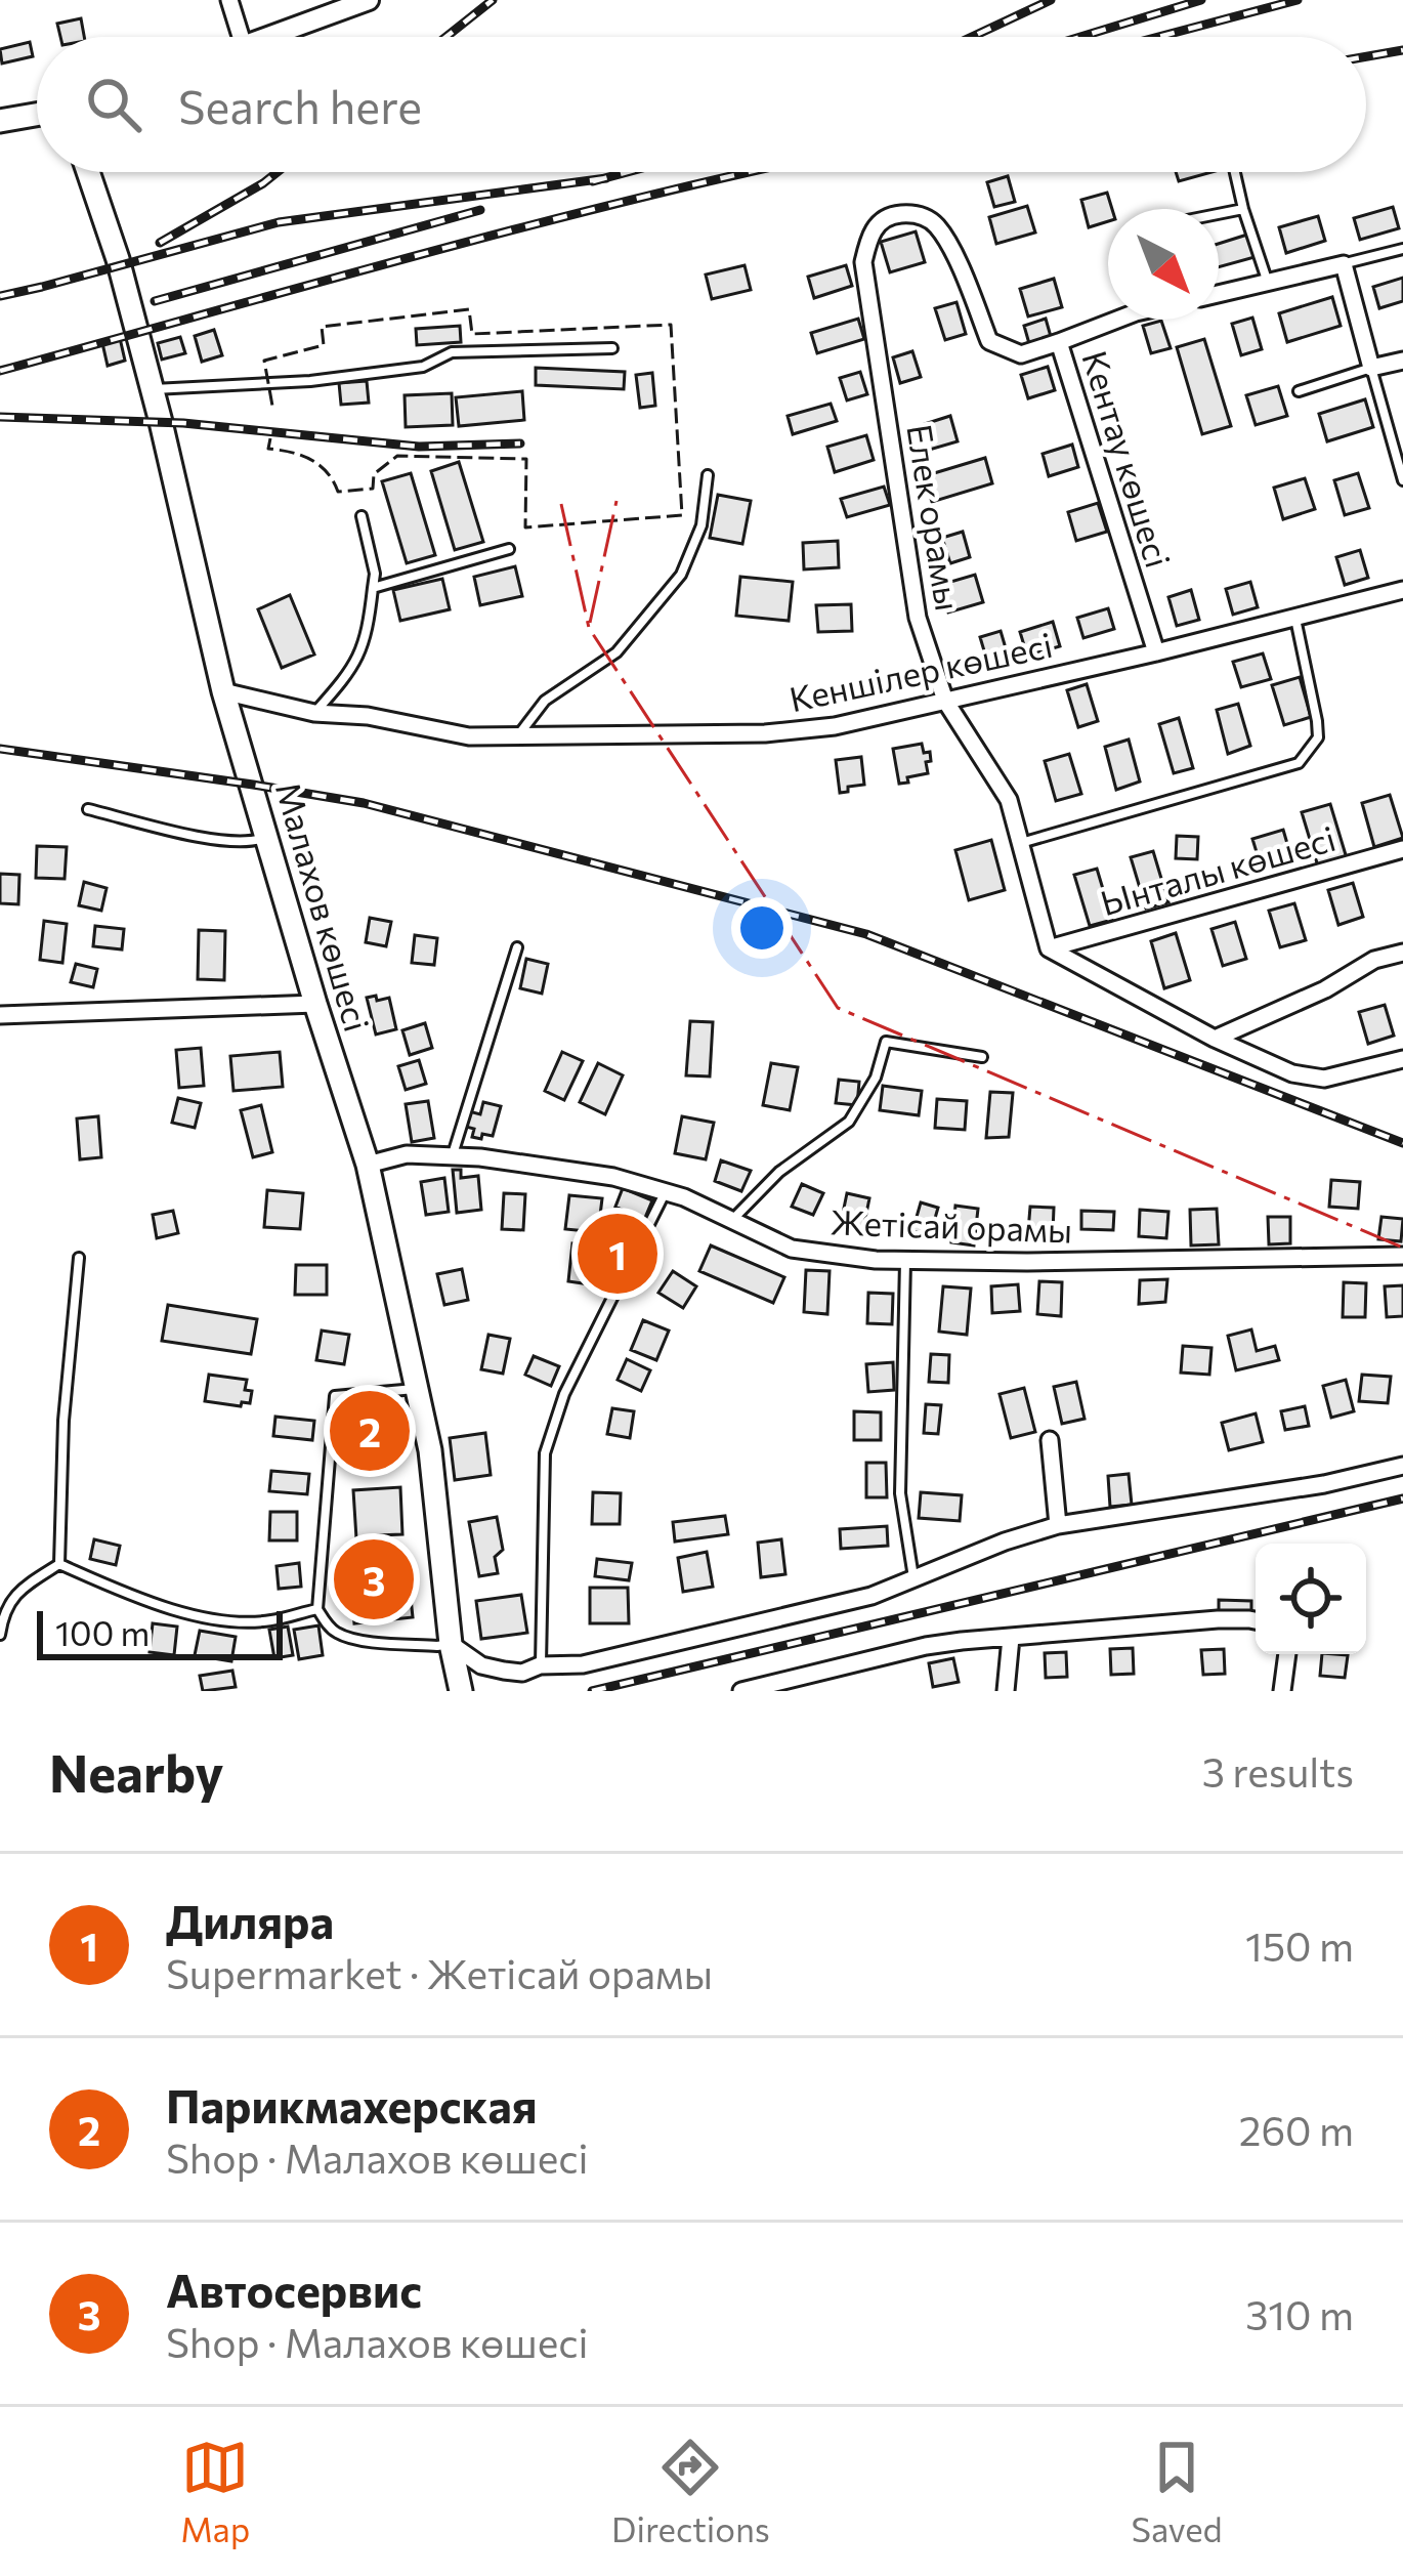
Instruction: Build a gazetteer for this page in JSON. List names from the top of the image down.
{
  "streets": {
    "main road": ["Малахов көшесі"],
    "street": [
      "Кентау көшесі",
      "Елек орамы",
      "Кеншілер көшесі",
      "Ынталы көшесі",
      "Жетісай орамы"
    ]
  },
  "crossings": [
    ["Кентау көшесі", "Елек орамы"],
    ["Кентау көшесі", "Кеншілер көшесі"],
    ["Елек орамы", "Кеншілер көшесі"],
    ["Елек орамы", "Ынталы көшесі"],
    ["Кеншілер көшесі", "Малахов көшесі"],
    ["Малахов көшесі", "Жетісай орамы"]
  ],
  "scale_bar": "100 m",
  "north": "bottom right",
  "page": {
    "search": "Search here",
    "pins": ["1", "2", "3"],
    "scale": "100 m",
    "heading": ["Nearby", "3 results"],
    "list": [
      {
        "mark": "1",
        "name": "Диляра",
        "note": "Supermarket · Жетісай орамы",
        "value": "150 m"
      },
      {
        "mark": "2",
        "name": "Парикмахерская",
        "note": "Shop · Малахов көшесі",
        "value": "260 m"
      },
      {
        "mark": "3",
        "name": "Автосервис",
        "note": "Shop · Малахов көшесі",
        "value": "310 m"
      }
    ],
    "nav": ["Map", "Directions", "Saved"]
  }
}
